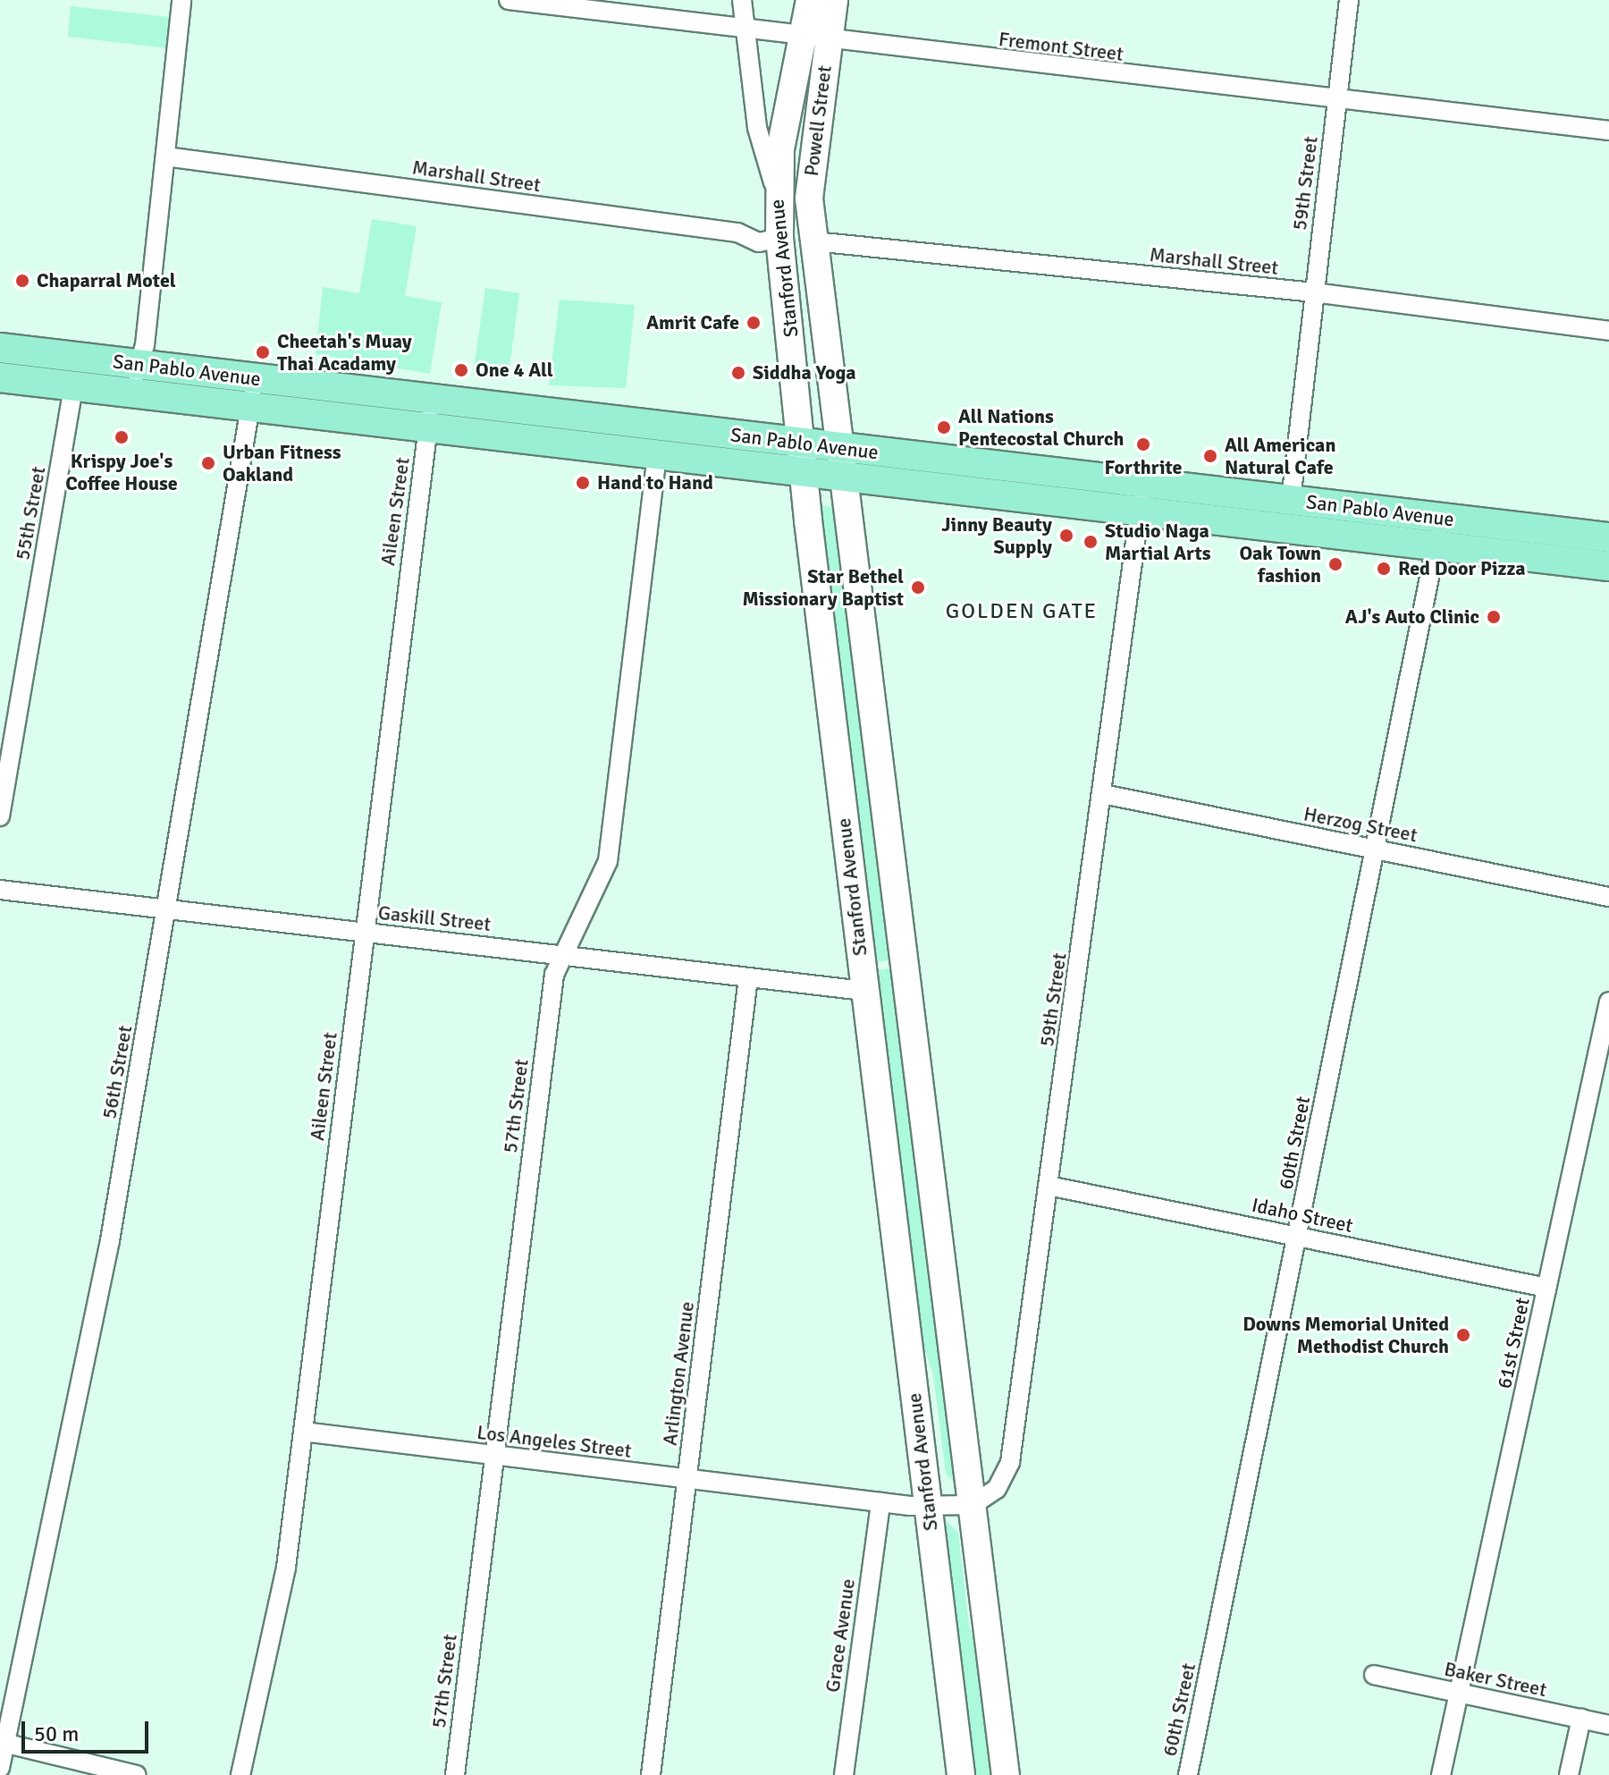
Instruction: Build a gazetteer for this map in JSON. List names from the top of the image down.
{
  "streets": {
    "main road": ["Powell Street", "Stanford Avenue", "San Pablo Avenue"],
    "street": [
      "Fremont Street",
      "Marshall Street",
      "59th Street",
      "Aileen Street",
      "55th Street",
      "Herzog Street",
      "Gaskill Street",
      "56th Street",
      "57th Street",
      "60th Street",
      "Idaho Street",
      "61st Street",
      "Arlington Avenue",
      "Los Angeles Street",
      "Grace Avenue",
      "Baker Street"
    ]
  },
  "crossings": [
    ["Fremont Street", "Powell Street"],
    ["Fremont Street", "59th Street"],
    ["Fremont Street", "Stanford Avenue"],
    ["Powell Street", "Marshall Street"],
    ["Powell Street", "Stanford Avenue"],
    ["Marshall Street", "59th Street"],
    ["Marshall Street", "Stanford Avenue"],
    ["59th Street", "Stanford Avenue"],
    ["59th Street", "San Pablo Avenue"],
    ["59th Street", "Herzog Street"],
    ["59th Street", "Idaho Street"],
    ["59th Street", "Los Angeles Street"],
    ["Stanford Avenue", "San Pablo Avenue"],
    ["Stanford Avenue", "Gaskill Street"],
    ["Stanford Avenue", "Los Angeles Street"],
    ["San Pablo Avenue", "Aileen Street"],
    ["San Pablo Avenue", "55th Street"],
    ["San Pablo Avenue", "56th Street"],
    ["San Pablo Avenue", "57th Street"],
    ["San Pablo Avenue", "60th Street"],
    ["Aileen Street", "Gaskill Street"],
    ["Aileen Street", "Los Angeles Street"],
    ["Herzog Street", "60th Street"],
    ["Gaskill Street", "56th Street"],
    ["Gaskill Street", "57th Street"],
    ["Gaskill Street", "Arlington Avenue"],
    ["57th Street", "Los Angeles Street"],
    ["60th Street", "Idaho Street"],
    ["Idaho Street", "61st Street"],
    ["61st Street", "Baker Street"],
    ["Arlington Avenue", "Los Angeles Street"],
    ["Los Angeles Street", "Grace Avenue"]
  ],
  "districts": ["GOLDEN GATE"],
  "places": [
    "Chaparral Motel",
    "Amrit Cafe",
    "Cheetah's Muay Thai Acadamy",
    "One 4 All",
    "Siddha Yoga",
    "All Nations Pentecostal Church",
    "Krispy Joe's Coffee House",
    "Forthrite",
    "All American Natural Cafe",
    "Urban Fitness Oakland",
    "Hand to Hand",
    "Jinny Beauty Supply",
    "Studio Naga Martial Arts",
    "Oak Town fashion",
    "Red Door Pizza",
    "Star Bethel Missionary Baptist",
    "AJ's Auto Clinic",
    "Downs Memorial United Methodist Church"
  ],
  "scale_bar": "50 m"
}
